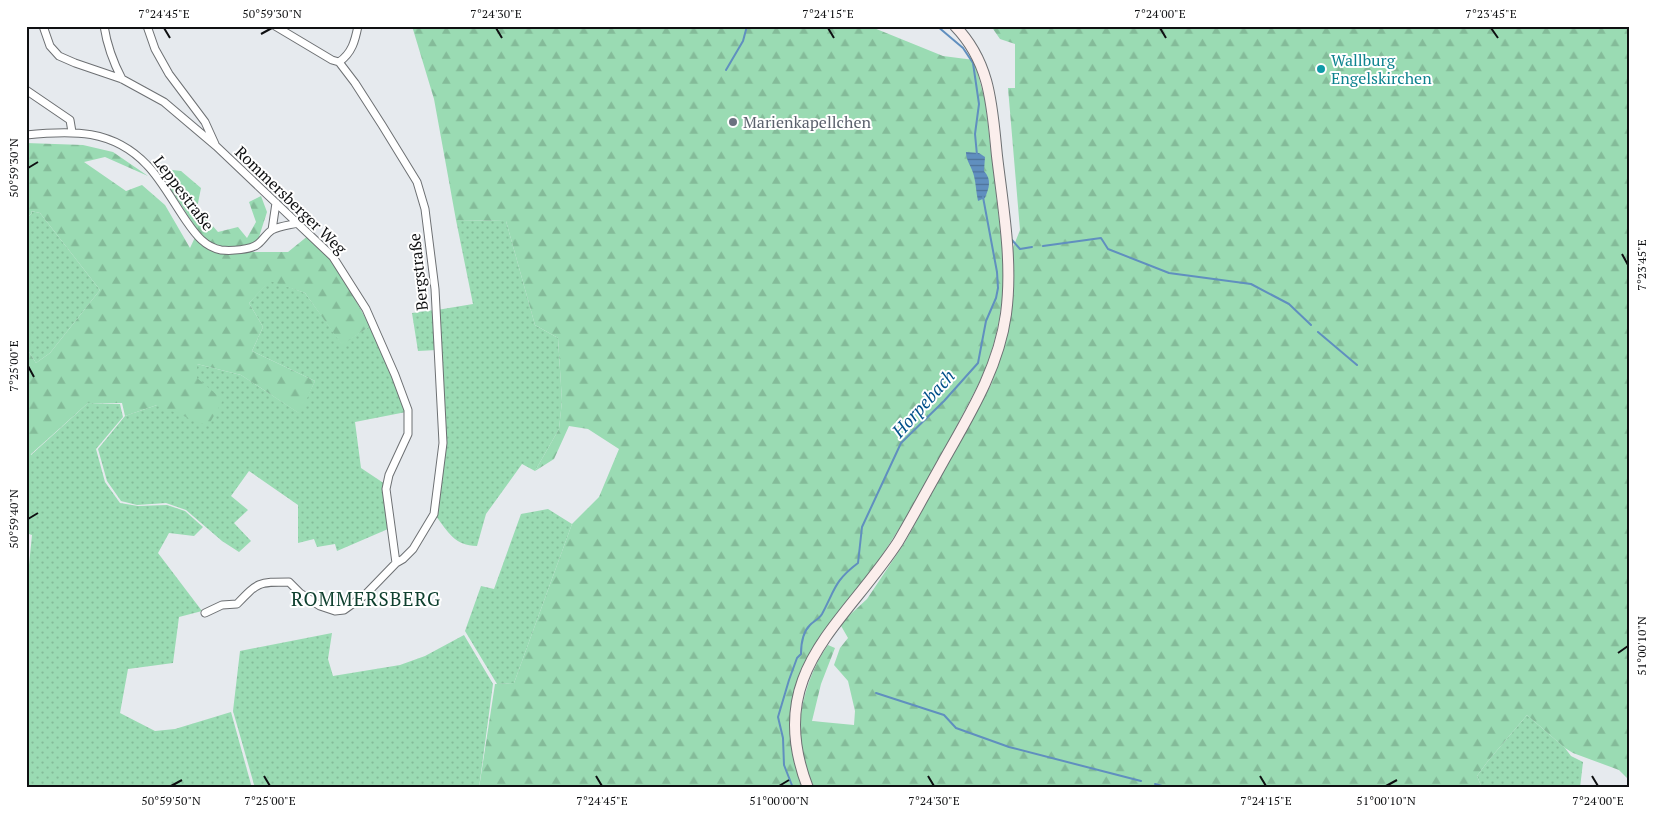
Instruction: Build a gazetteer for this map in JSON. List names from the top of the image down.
{
  "streets": {
    "street": ["Leppestraße", "Rommersberger Weg", "Bergstraße"]
  },
  "crossings": [
    ["Leppestraße", "Rommersberger Weg"],
    ["Rommersberger Weg", "Bergstraße"]
  ],
  "districts": ["ROMMERSBERG"],
  "water": ["Horpebach"],
  "places": ["Wallburg Engelskirchen", "Marienkapellchen"],
  "coordinates": [
    "7°24'45\"E",
    "50°59'30\"N",
    "7°24'30\"E",
    "7°24'15\"E",
    "7°24'00\"E",
    "7°23'45\"E",
    "7°25'00\"E",
    "50°59'40\"N",
    "51°00'10\"N",
    "50°59'50\"N",
    "51°00'00\"N"
  ]
}
